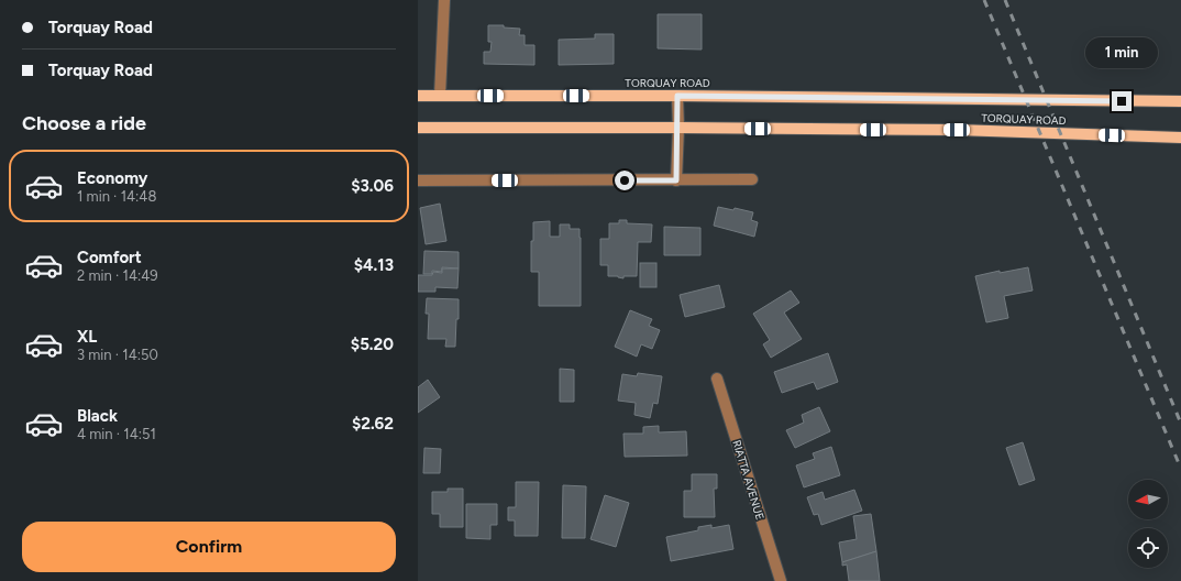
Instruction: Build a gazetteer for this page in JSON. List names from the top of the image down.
{
  "streets": {
    "main road": ["TORQUAY ROAD"],
    "street": ["RIATTA AVENUE"]
  },
  "north": "left",
  "page": {
    "banner": ["Torquay Road", "Torquay Road"],
    "bubble": "1 min",
    "heading": "Choose a ride",
    "list": [
      {
        "name": "Economy",
        "note": "1 min · 14:48",
        "value": "$3.06"
      },
      {
        "name": "Comfort",
        "note": "2 min · 14:49",
        "value": "$4.13"
      },
      {
        "name": "XL",
        "note": "3 min · 14:50",
        "value": "$5.20"
      },
      {
        "name": "Black",
        "note": "4 min · 14:51",
        "value": "$2.62"
      }
    ],
    "buttons": "Confirm"
  }
}
